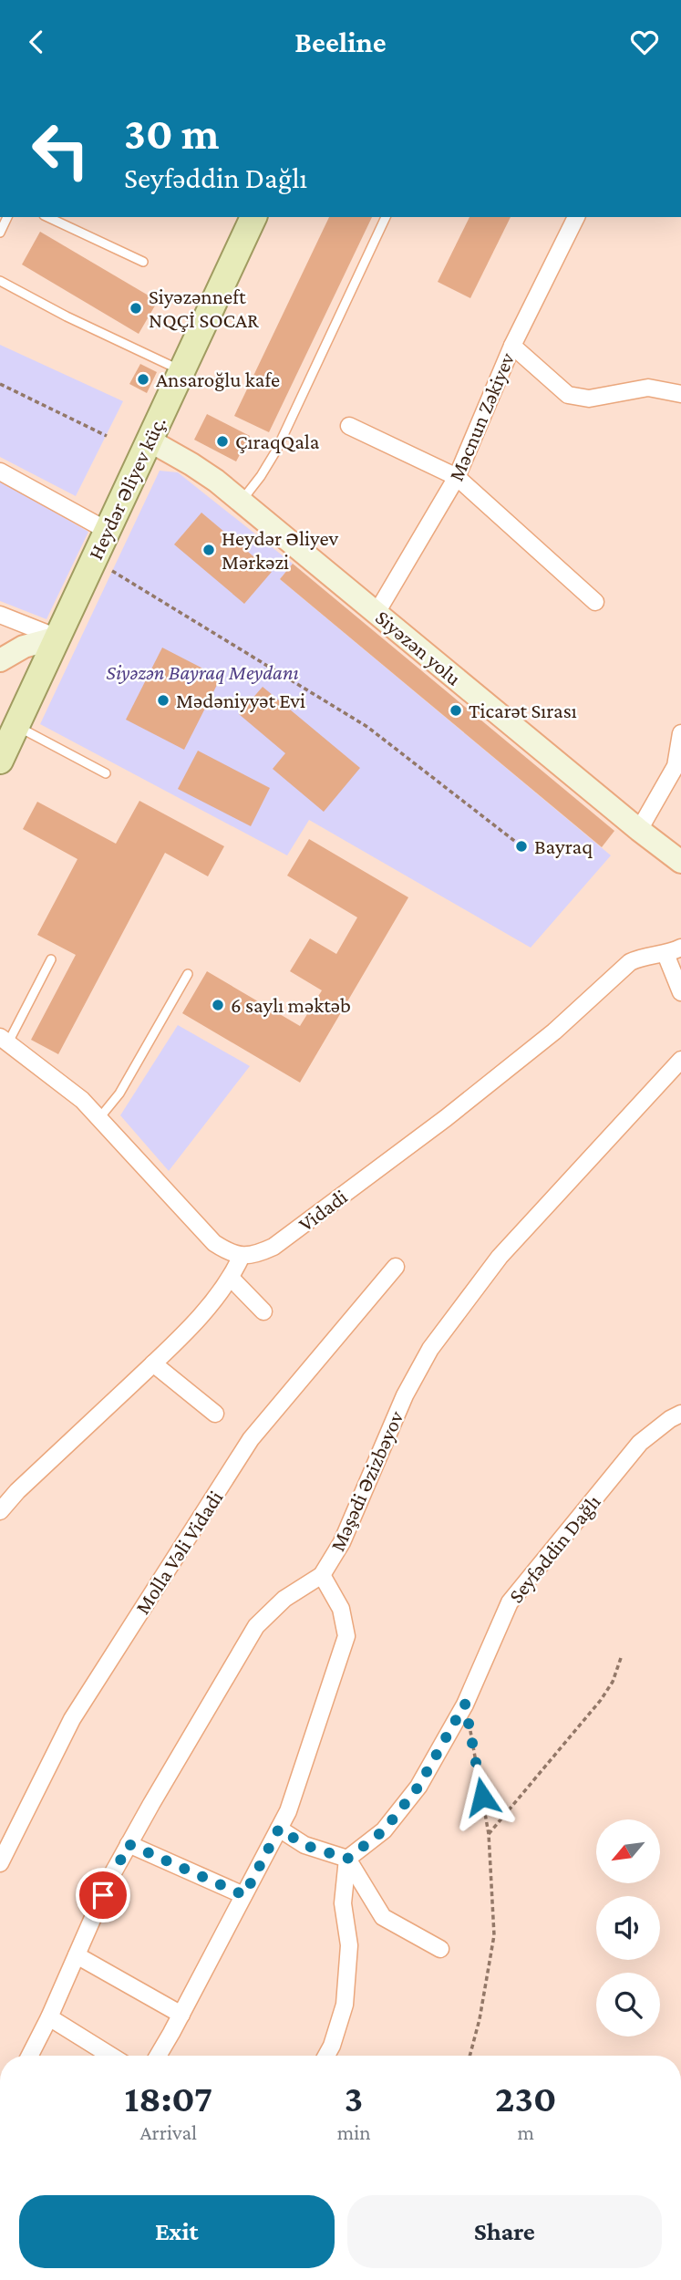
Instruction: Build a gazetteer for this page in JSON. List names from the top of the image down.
{
  "streets": {
    "main road": ["Heydər Əliyev küç."],
    "street": [
      "Məcnun Zəkiyev",
      "Siyəzən yolu",
      "Vidadi",
      "Məşədi Əzizbəyov",
      "Seyfəddin Dağlı",
      "Molla Vəli Vidadi"
    ]
  },
  "crossings": [
    ["Məcnun Zəkiyev", "Siyəzən yolu"],
    ["Heydər Əliyev küç.", "Siyəzən yolu"]
  ],
  "parks": ["Siyəzən Bayraq Meydanı"],
  "places": [
    "Siyəzənneft NQÇİ SOCAR",
    "Ansaroğlu kafe",
    "ÇıraqQala",
    "Heydər Əliyev Mərkəzi",
    "Mədəniyyət Evi",
    "Ticarət Sırası",
    "Bayraq",
    "6 saylı məktəb"
  ],
  "north": "bottom left",
  "page": {
    "header": "Beeline",
    "turn": ["30 m", "Seyfəddin Dağlı"],
    "eta": [
      "18:07",
      "Arrival",
      "3",
      "min",
      "230",
      "m"
    ],
    "buttons": ["Exit", "Share"]
  }
}
